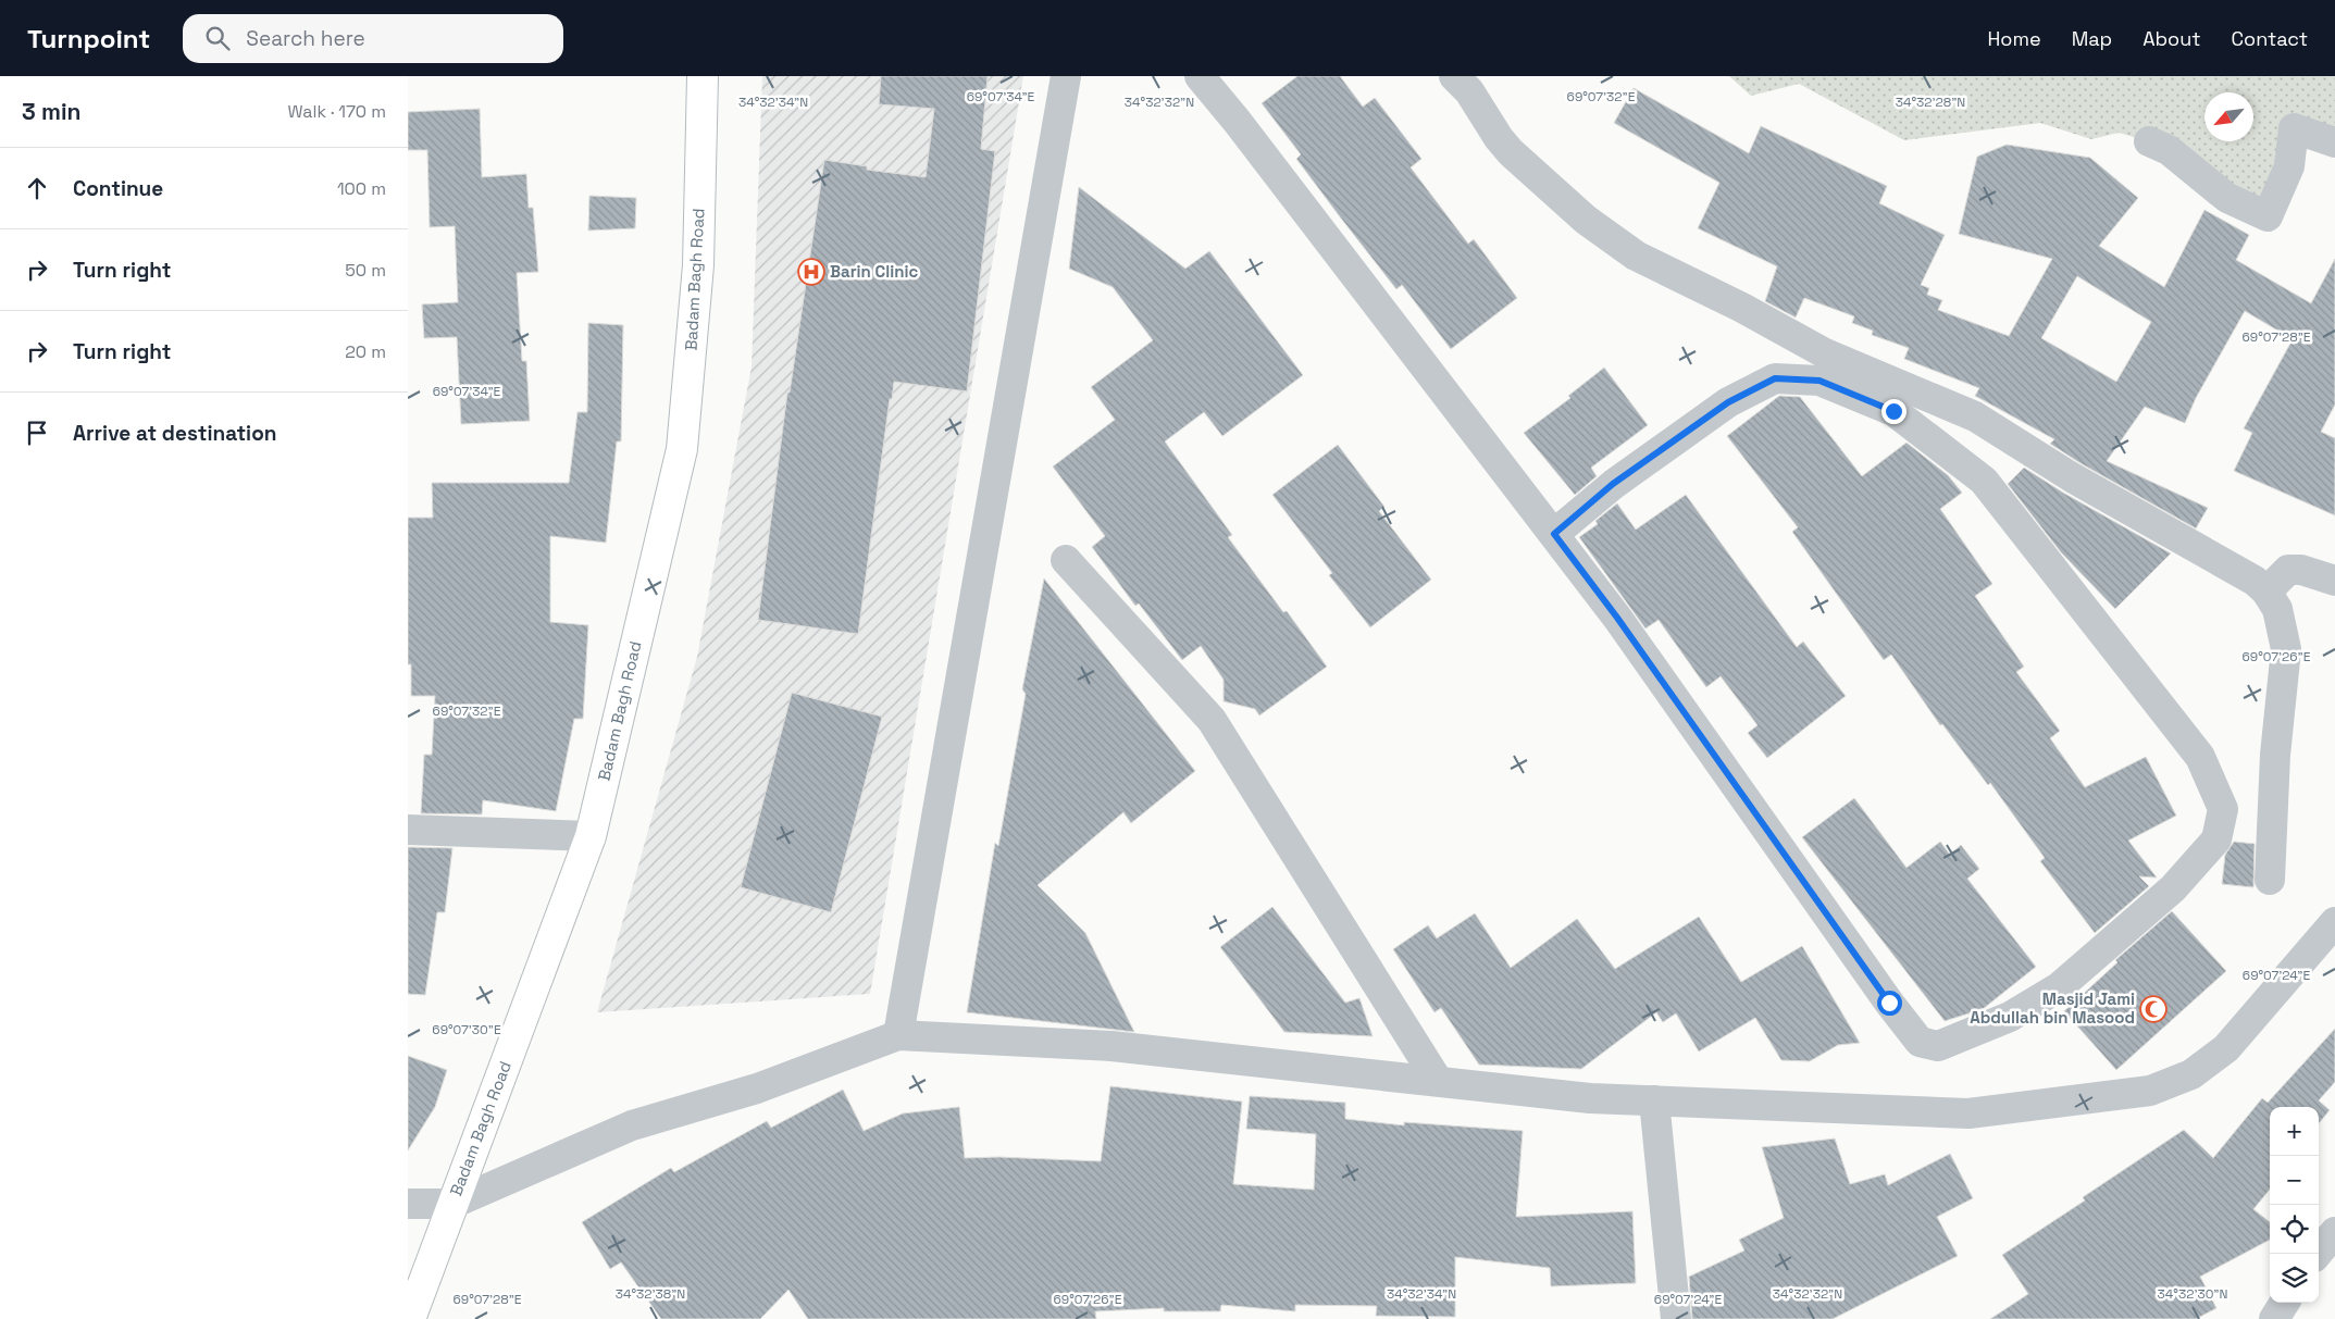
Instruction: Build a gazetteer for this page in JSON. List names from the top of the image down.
{
  "streets": {
    "main road": ["Badam Bagh Road"]
  },
  "places": {
    "hospital": ["Barin Clinic"],
    "mosque": ["Masjid Jami Abdullah bin Masood"]
  },
  "north": "bottom left",
  "page": {
    "header": "Turnpoint",
    "search": "Search here",
    "nav": [
      "Home",
      "Map",
      "About",
      "Contact"
    ],
    "heading": ["3 min", "Walk · 170 m"],
    "list": [
      ["Continue", "100 m"],
      ["Turn right", "50 m"],
      ["Turn right", "20 m"],
      "Arrive at destination"
    ],
    "map_buttons": ["+", "−"]
  },
  "coordinates": [
    "69°07'32\"E",
    "69°07'34\"E",
    "34°32'34\"N",
    "34°32'32\"N",
    "34°32'28\"N",
    "69°07'28\"E",
    "69°07'26\"E",
    "69°07'24\"E",
    "69°07'30\"E",
    "34°32'38\"N",
    "34°32'30\"N"
  ]
}
